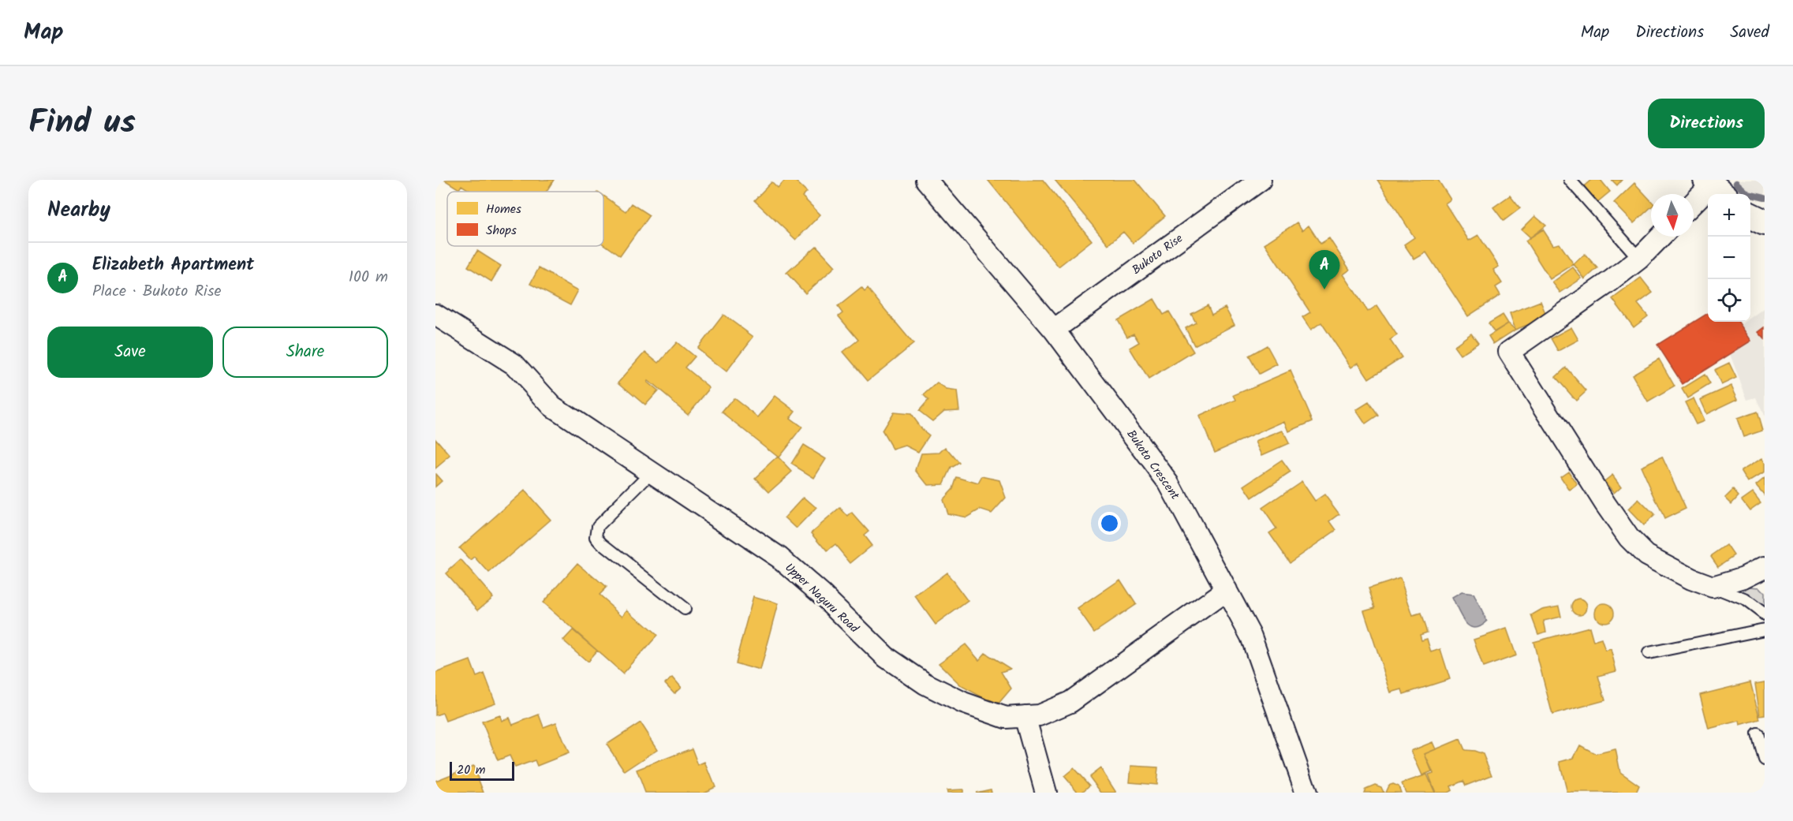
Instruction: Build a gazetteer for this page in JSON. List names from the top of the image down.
{
  "streets": {
    "street": ["Bukoto Rise", "Bukoto Crescent", "Upper Naguru Road"]
  },
  "crossings": [
    ["Bukoto Rise", "Bukoto Crescent"],
    ["Bukoto Crescent", "Upper Naguru Road"]
  ],
  "legend": ["Homes", "Shops"],
  "scale_bar": "20 m",
  "north": "bottom",
  "page": {
    "header": "Map",
    "nav": ["Map", "Directions", "Saved"],
    "title": "Find us",
    "buttons": [
      "Directions",
      ["Save", "Share"]
    ],
    "heading": "Nearby",
    "map_buttons": ["+", "−"],
    "list": [
      {
        "mark": "A",
        "name": "Elizabeth Apartment",
        "note": "Place · Bukoto Rise",
        "value": "100 m"
      }
    ],
    "pins": "A",
    "scale": "20 m"
  }
}
